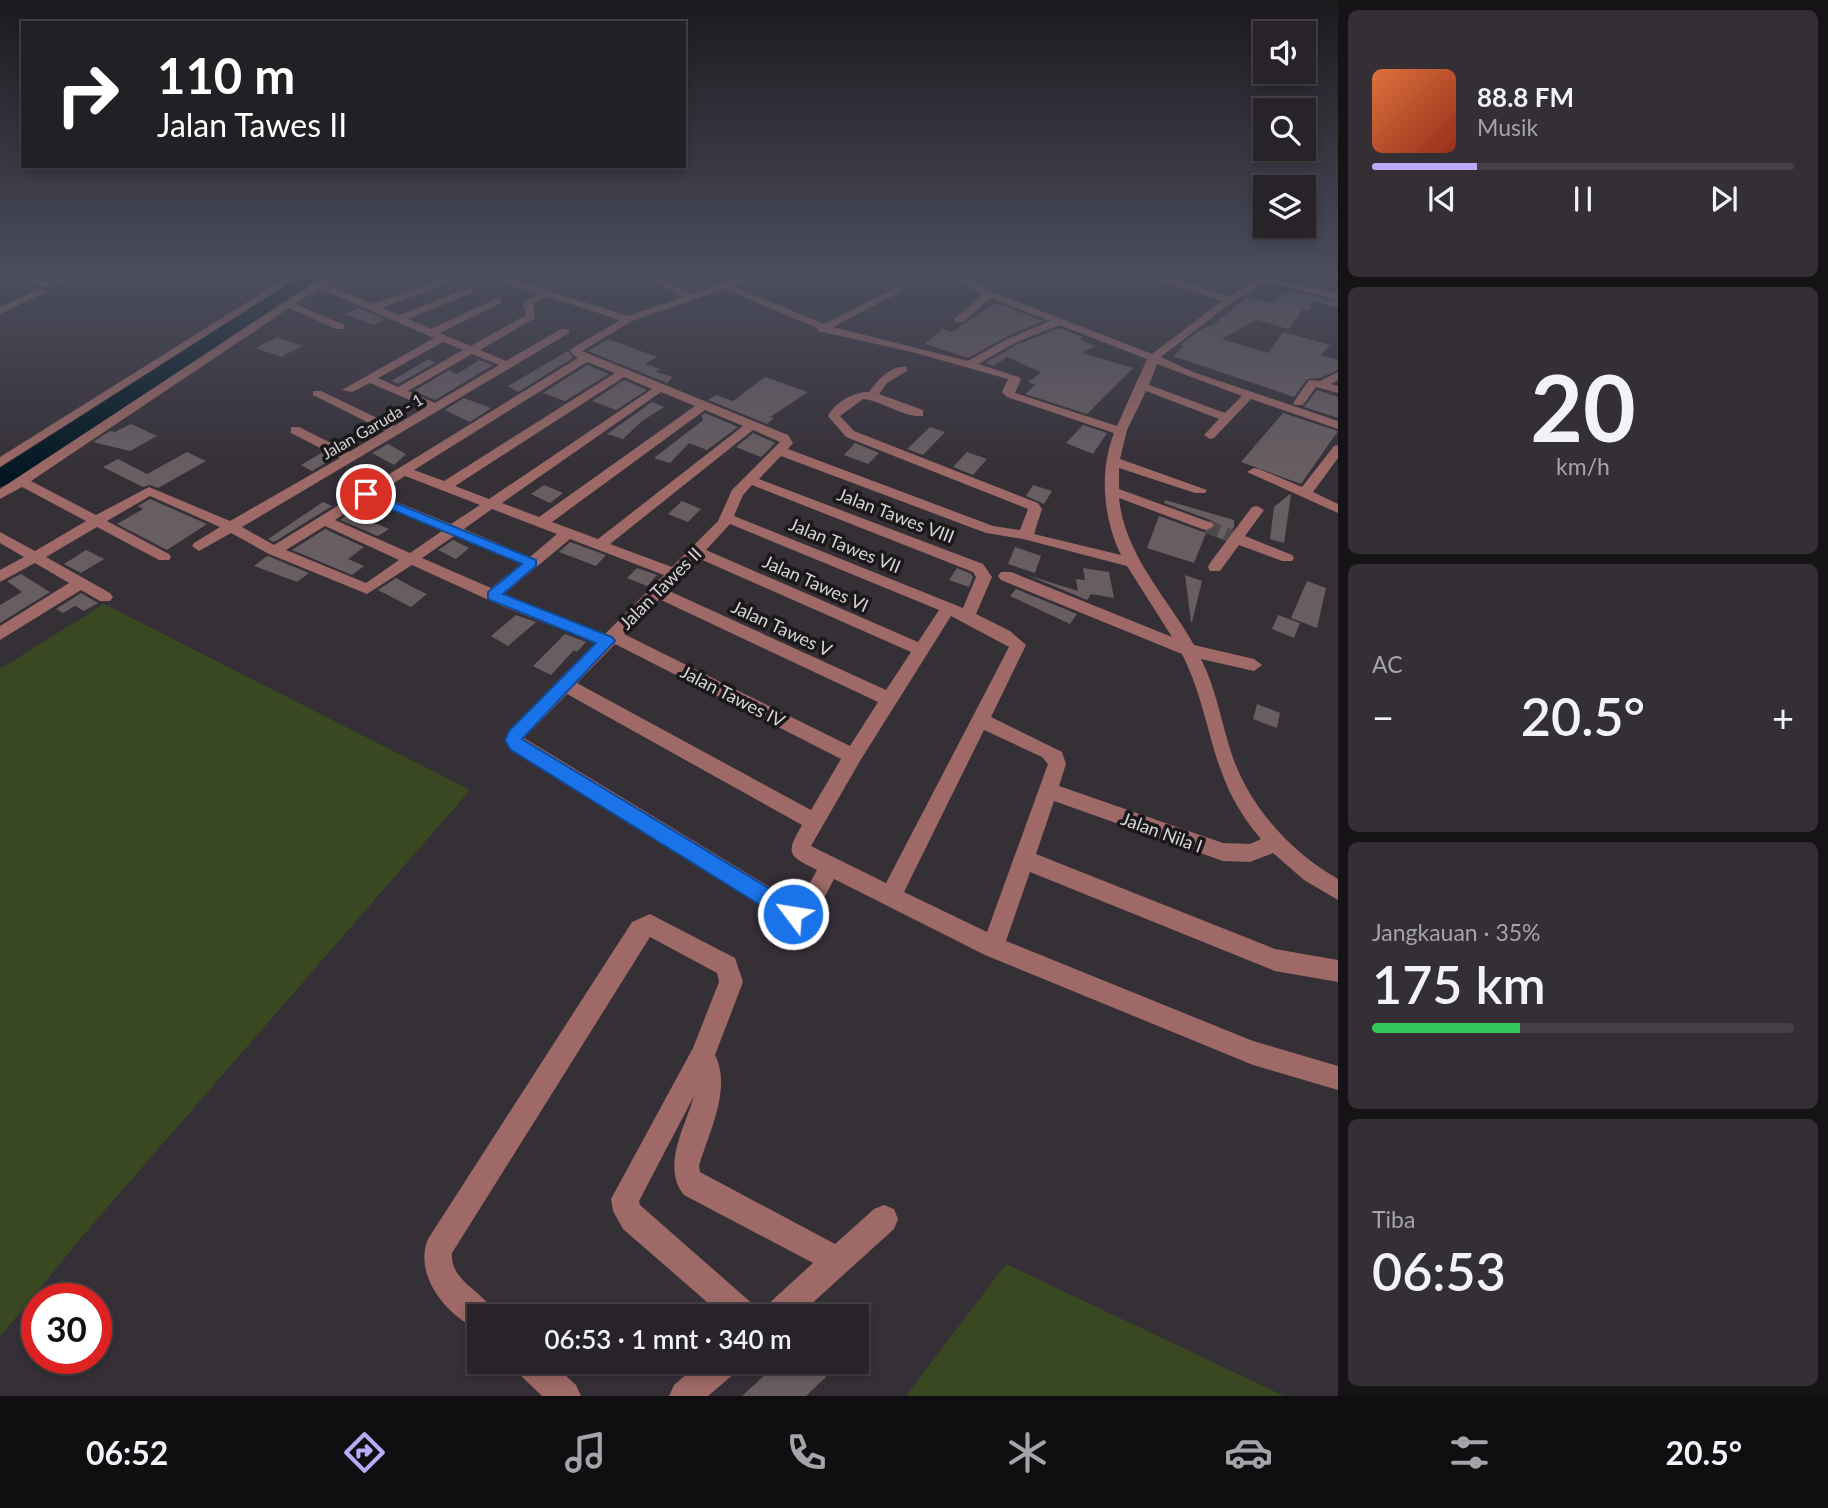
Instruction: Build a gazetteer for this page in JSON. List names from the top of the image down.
{
  "streets": {
    "street": [
      "Jalan Garuda - 1",
      "Jalan Tawes VIII",
      "Jalan Tawes VII",
      "Jalan Tawes VI",
      "Jalan Tawes II",
      "Jalan Tawes V",
      "Jalan Tawes IV",
      "Jalan Nila I"
    ]
  },
  "crossings": [
    ["Jalan Tawes VIII", "Jalan Tawes VII"],
    ["Jalan Tawes VIII", "Jalan Tawes II"],
    ["Jalan Tawes VII", "Jalan Tawes II"],
    ["Jalan Tawes VI", "Jalan Tawes II"],
    ["Jalan Tawes II", "Jalan Tawes V"],
    ["Jalan Tawes II", "Jalan Tawes IV"]
  ],
  "page": {
    "turn": ["110 m", "Jalan Tawes II"],
    "song": ["88.8 FM", "Musik"],
    "tile": [
      ["20", "km/h"],
      "AC",
      ["Jangkauan · 35%", "175 km"],
      ["Tiba", "06:53"]
    ],
    "heat": ["−", "20.5°", "+"],
    "limit": "30",
    "trip": "06:53 · 1 mnt · 340 m",
    "tabs": ["06:52", "20.5°"]
  }
}
